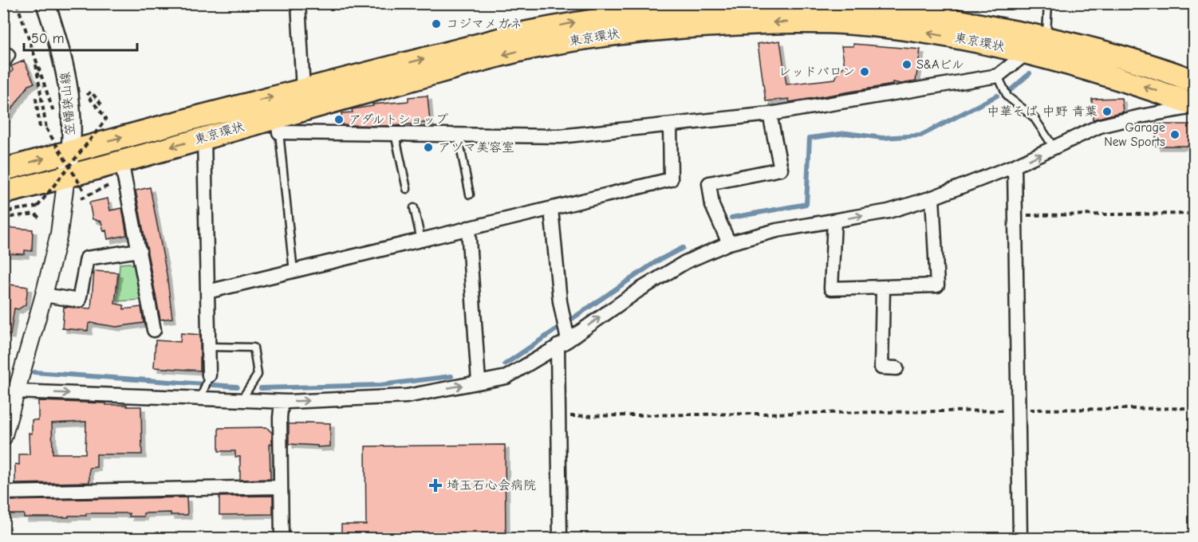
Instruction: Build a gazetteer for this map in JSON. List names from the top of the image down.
{
  "streets": {
    "highway": ["東京環状"],
    "main road": ["笠幡狭山線"]
  },
  "crossings": [
    ["東京環状", "笠幡狭山線"]
  ],
  "places": {
    "other": [
      "コジマメガネ",
      "S&Aビル",
      "レッドバロン",
      "中華そば 中野 青葉",
      "アダルトショップ",
      "Garage New Sports",
      "アヅマ美容室"
    ],
    "health": ["埼玉石心会病院"]
  },
  "scale_bar": "50 m"
}
